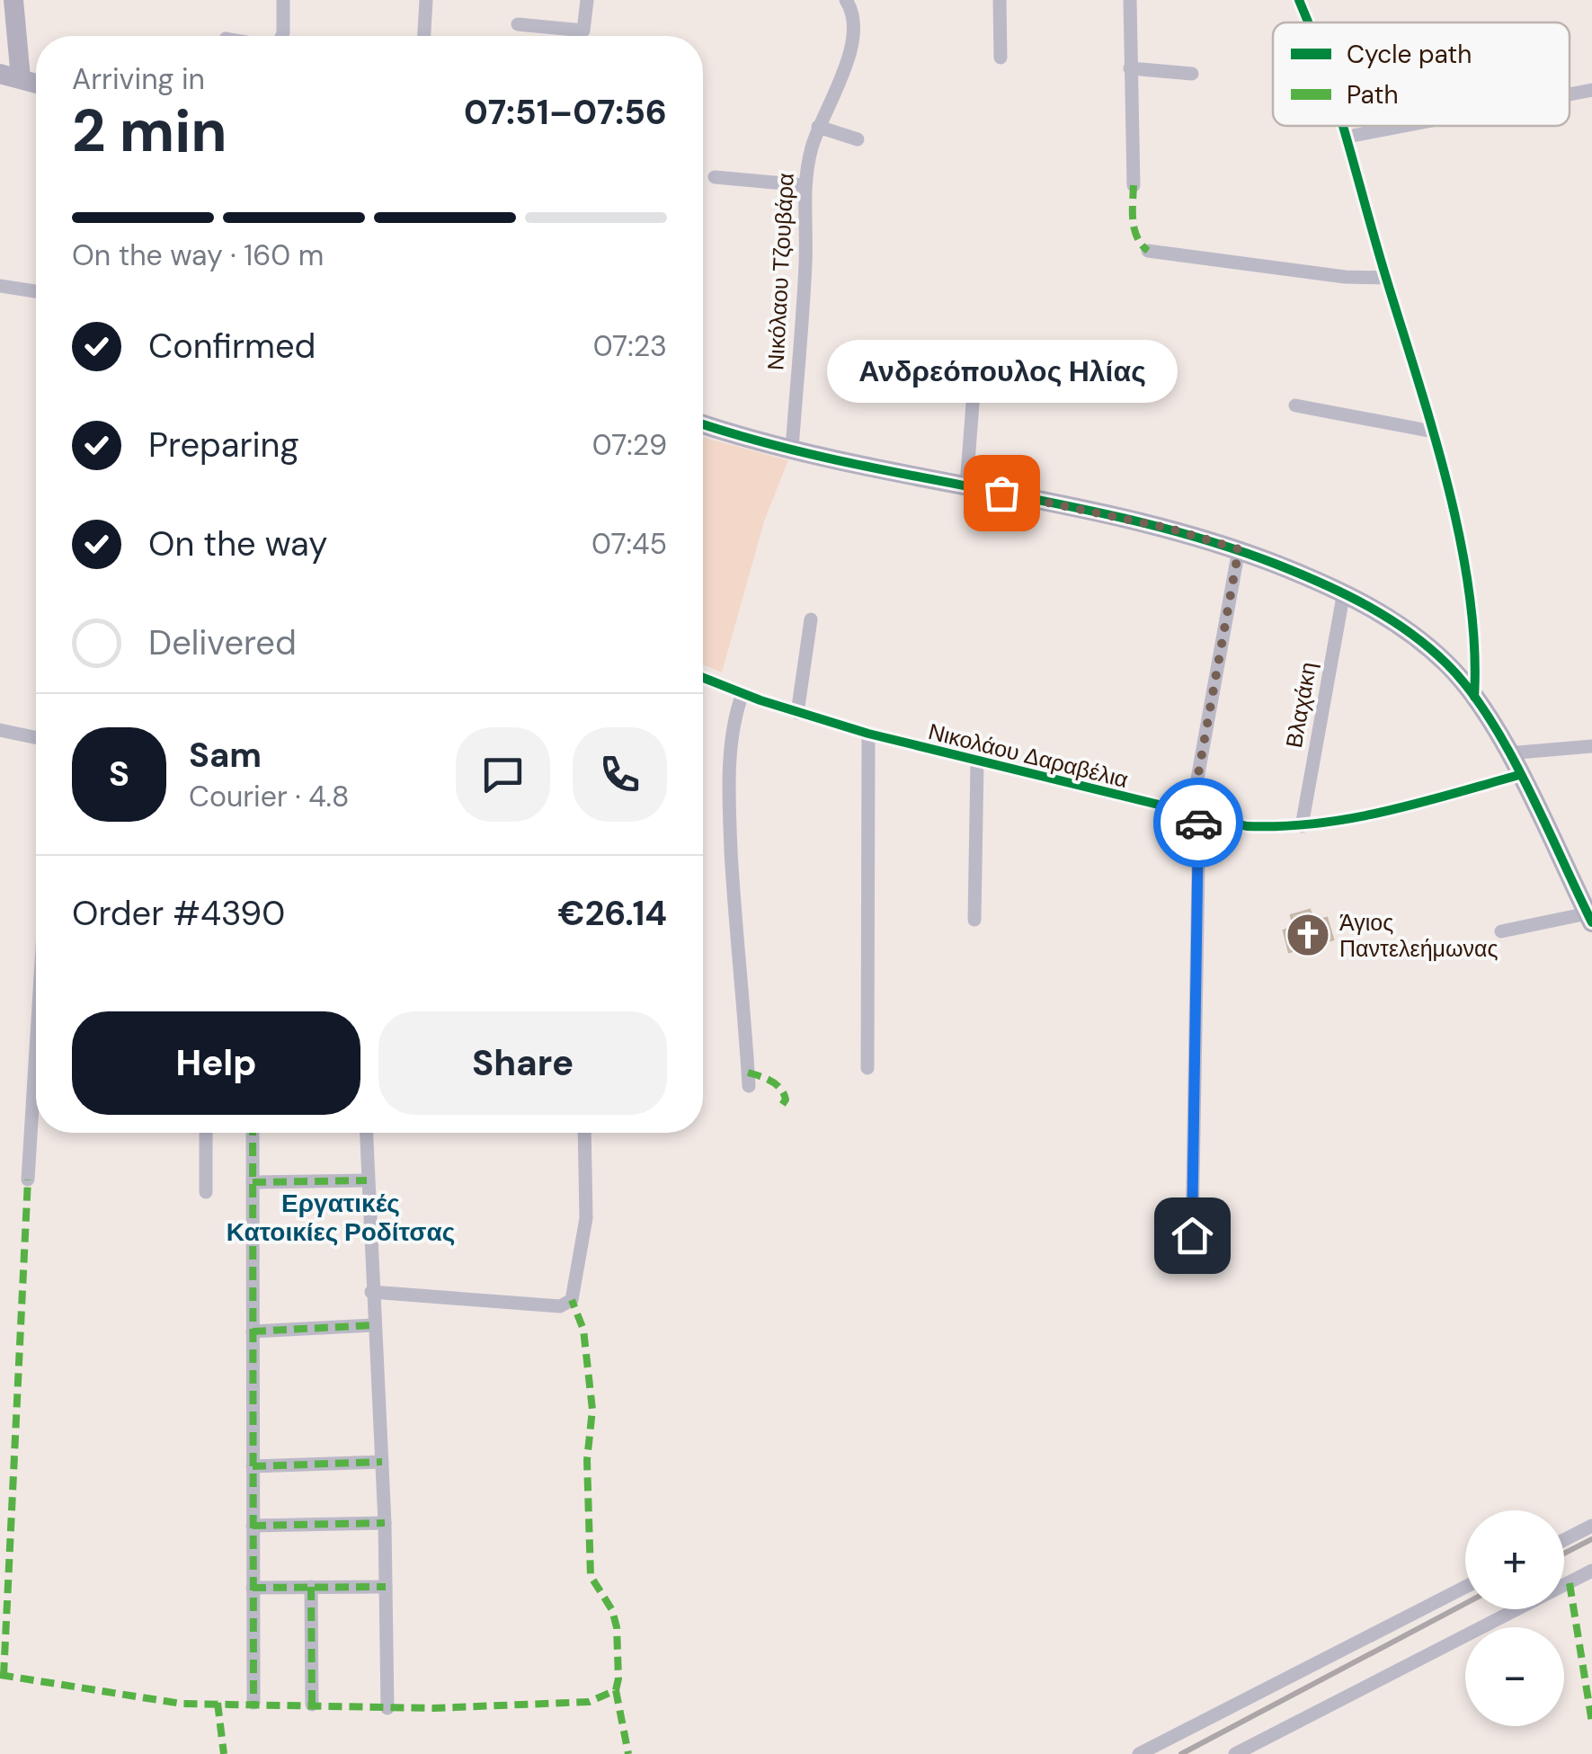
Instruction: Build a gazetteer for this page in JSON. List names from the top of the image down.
{
  "streets": {
    "street": ["Νικόλαου Τζουβάρα", "Βλαχάκη", "Νικολάου Δαραβέλια"]
  },
  "crossings": [
    ["Βλαχάκη", "Νικολάου Δαραβέλια"]
  ],
  "districts": ["Εργατικές Κατοικίες Ροδίτσας"],
  "places": {
    "other": ["Ανδρεόπουλος Ηλίας"],
    "church": ["Άγιος Παντελεήμωνας"]
  },
  "legend": ["Cycle path", "Path"],
  "page": {
    "heading": ["2 min", "Arriving in", "07:51–07:56"],
    "panel": [
      "Sam",
      "Courier · 4.8",
      "Order #4390",
      "€26.14"
    ],
    "bar": "On the way · 160 m",
    "list": [
      ["Confirmed", "07:23"],
      ["Preparing", "07:29"],
      ["On the way", "07:45"],
      "Delivered"
    ],
    "bubble": "Ανδρεόπουλος Ηλίας",
    "round": "S",
    "buttons": ["Help", "Share"],
    "map_buttons": ["+", "−"]
  }
}
